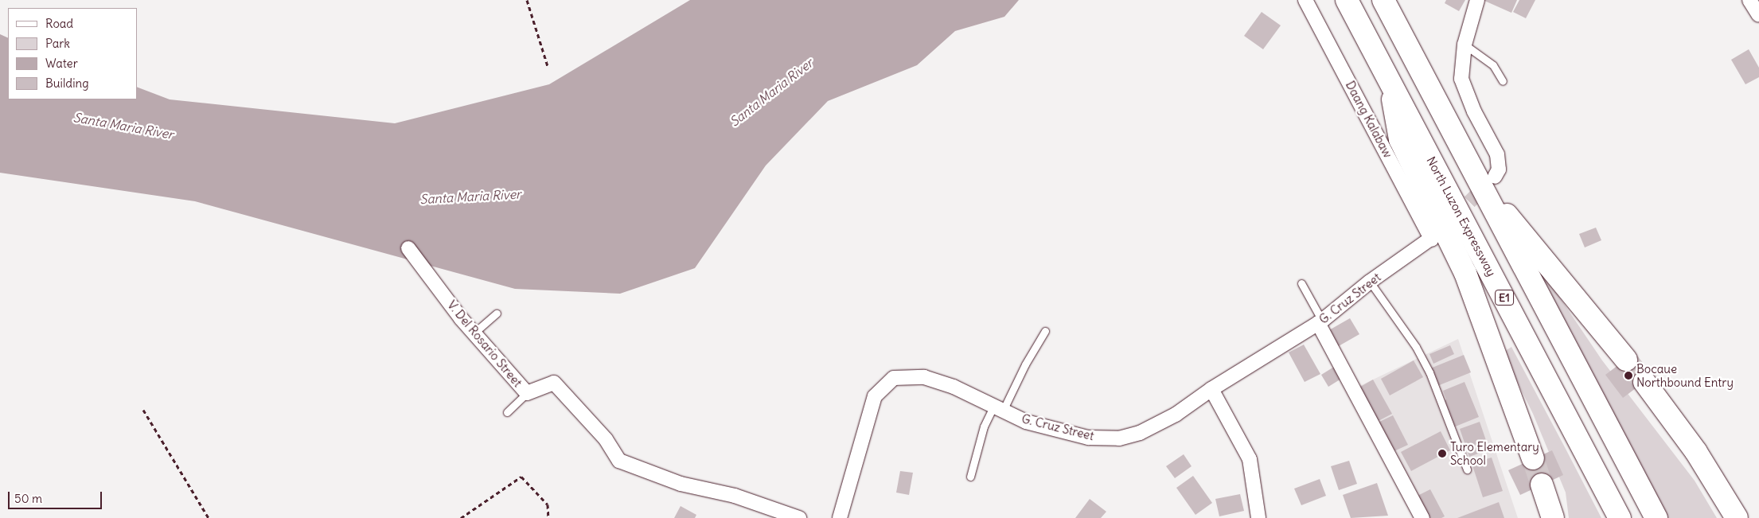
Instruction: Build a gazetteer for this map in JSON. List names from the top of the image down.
{
  "streets": {
    "highway": ["North Luzon Expressway", "E1"],
    "street": ["Daang Kalabaw", "G. Cruz Street", "V. Del Rosario Street"]
  },
  "crossings": [
    ["Daang Kalabaw", "G. Cruz Street"]
  ],
  "water": ["Santa Maria River"],
  "places": ["Bocaue Northbound Entry", "Turo Elementary School"],
  "legend": [
    "Road",
    "Park",
    "Water",
    "Building"
  ],
  "scale_bar": "50 m"
}
